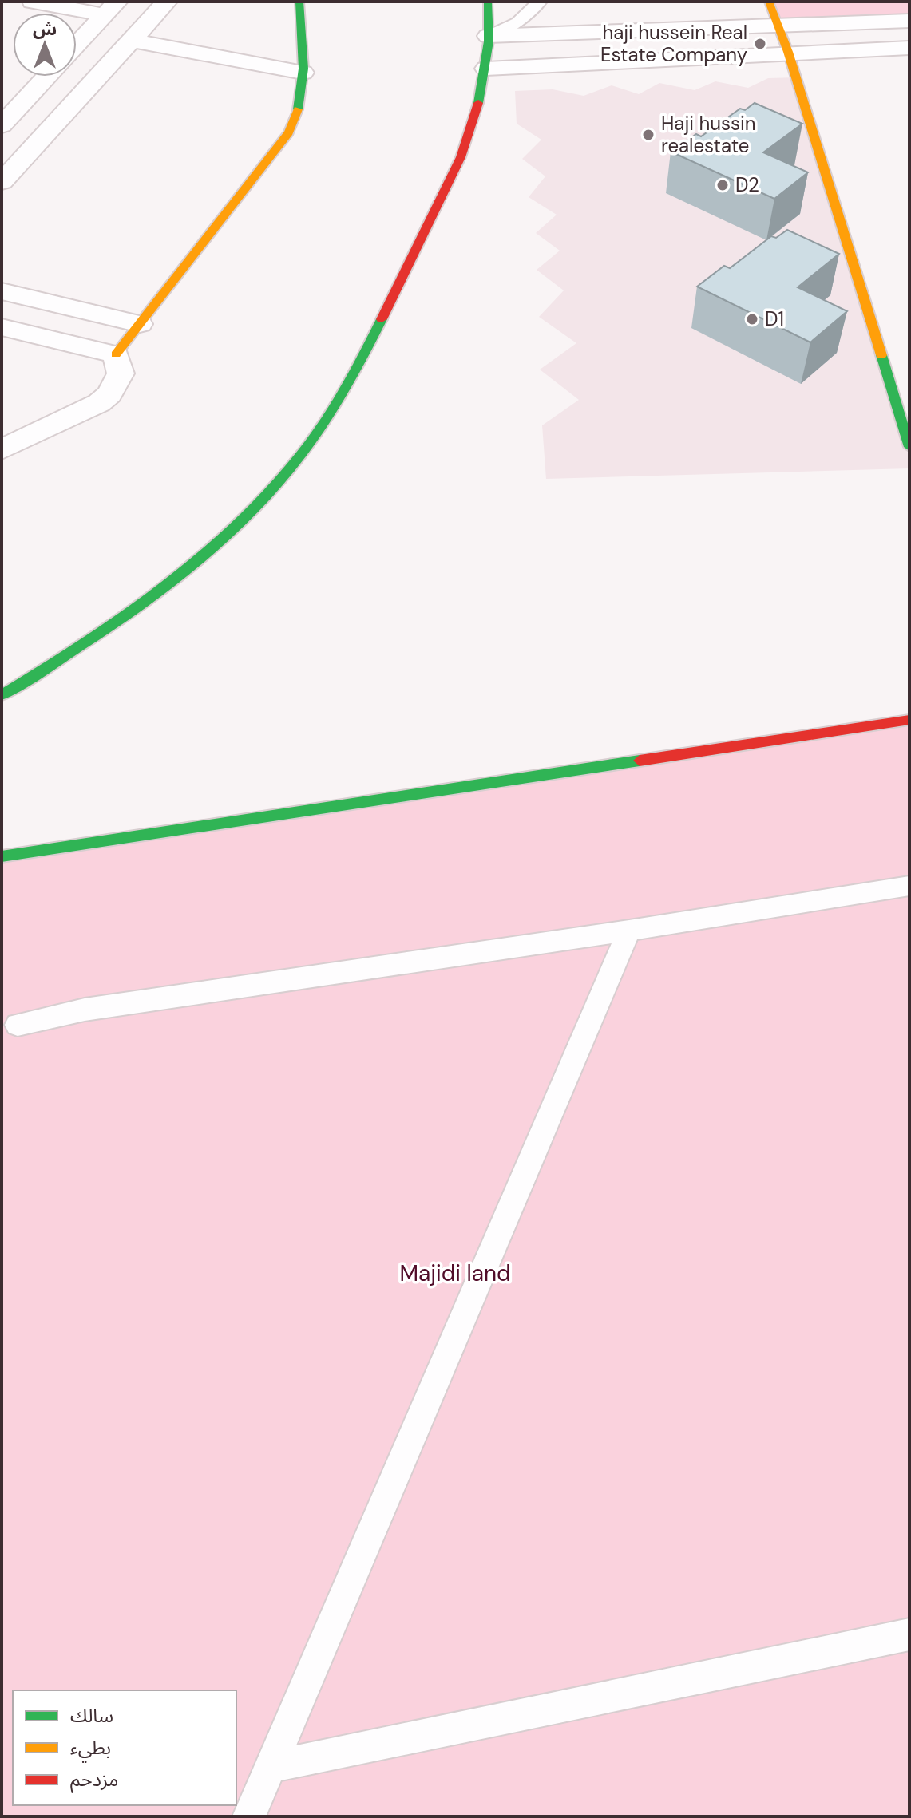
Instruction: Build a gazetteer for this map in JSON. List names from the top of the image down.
{
  "parks": ["Majidi land"],
  "places": [
    "haji hussein Real Estate Company",
    "Haji hussin realestate",
    "D2",
    "D1"
  ],
  "legend": ["سالك", "بطيء", "مزدحم"],
  "north": "top"
}
